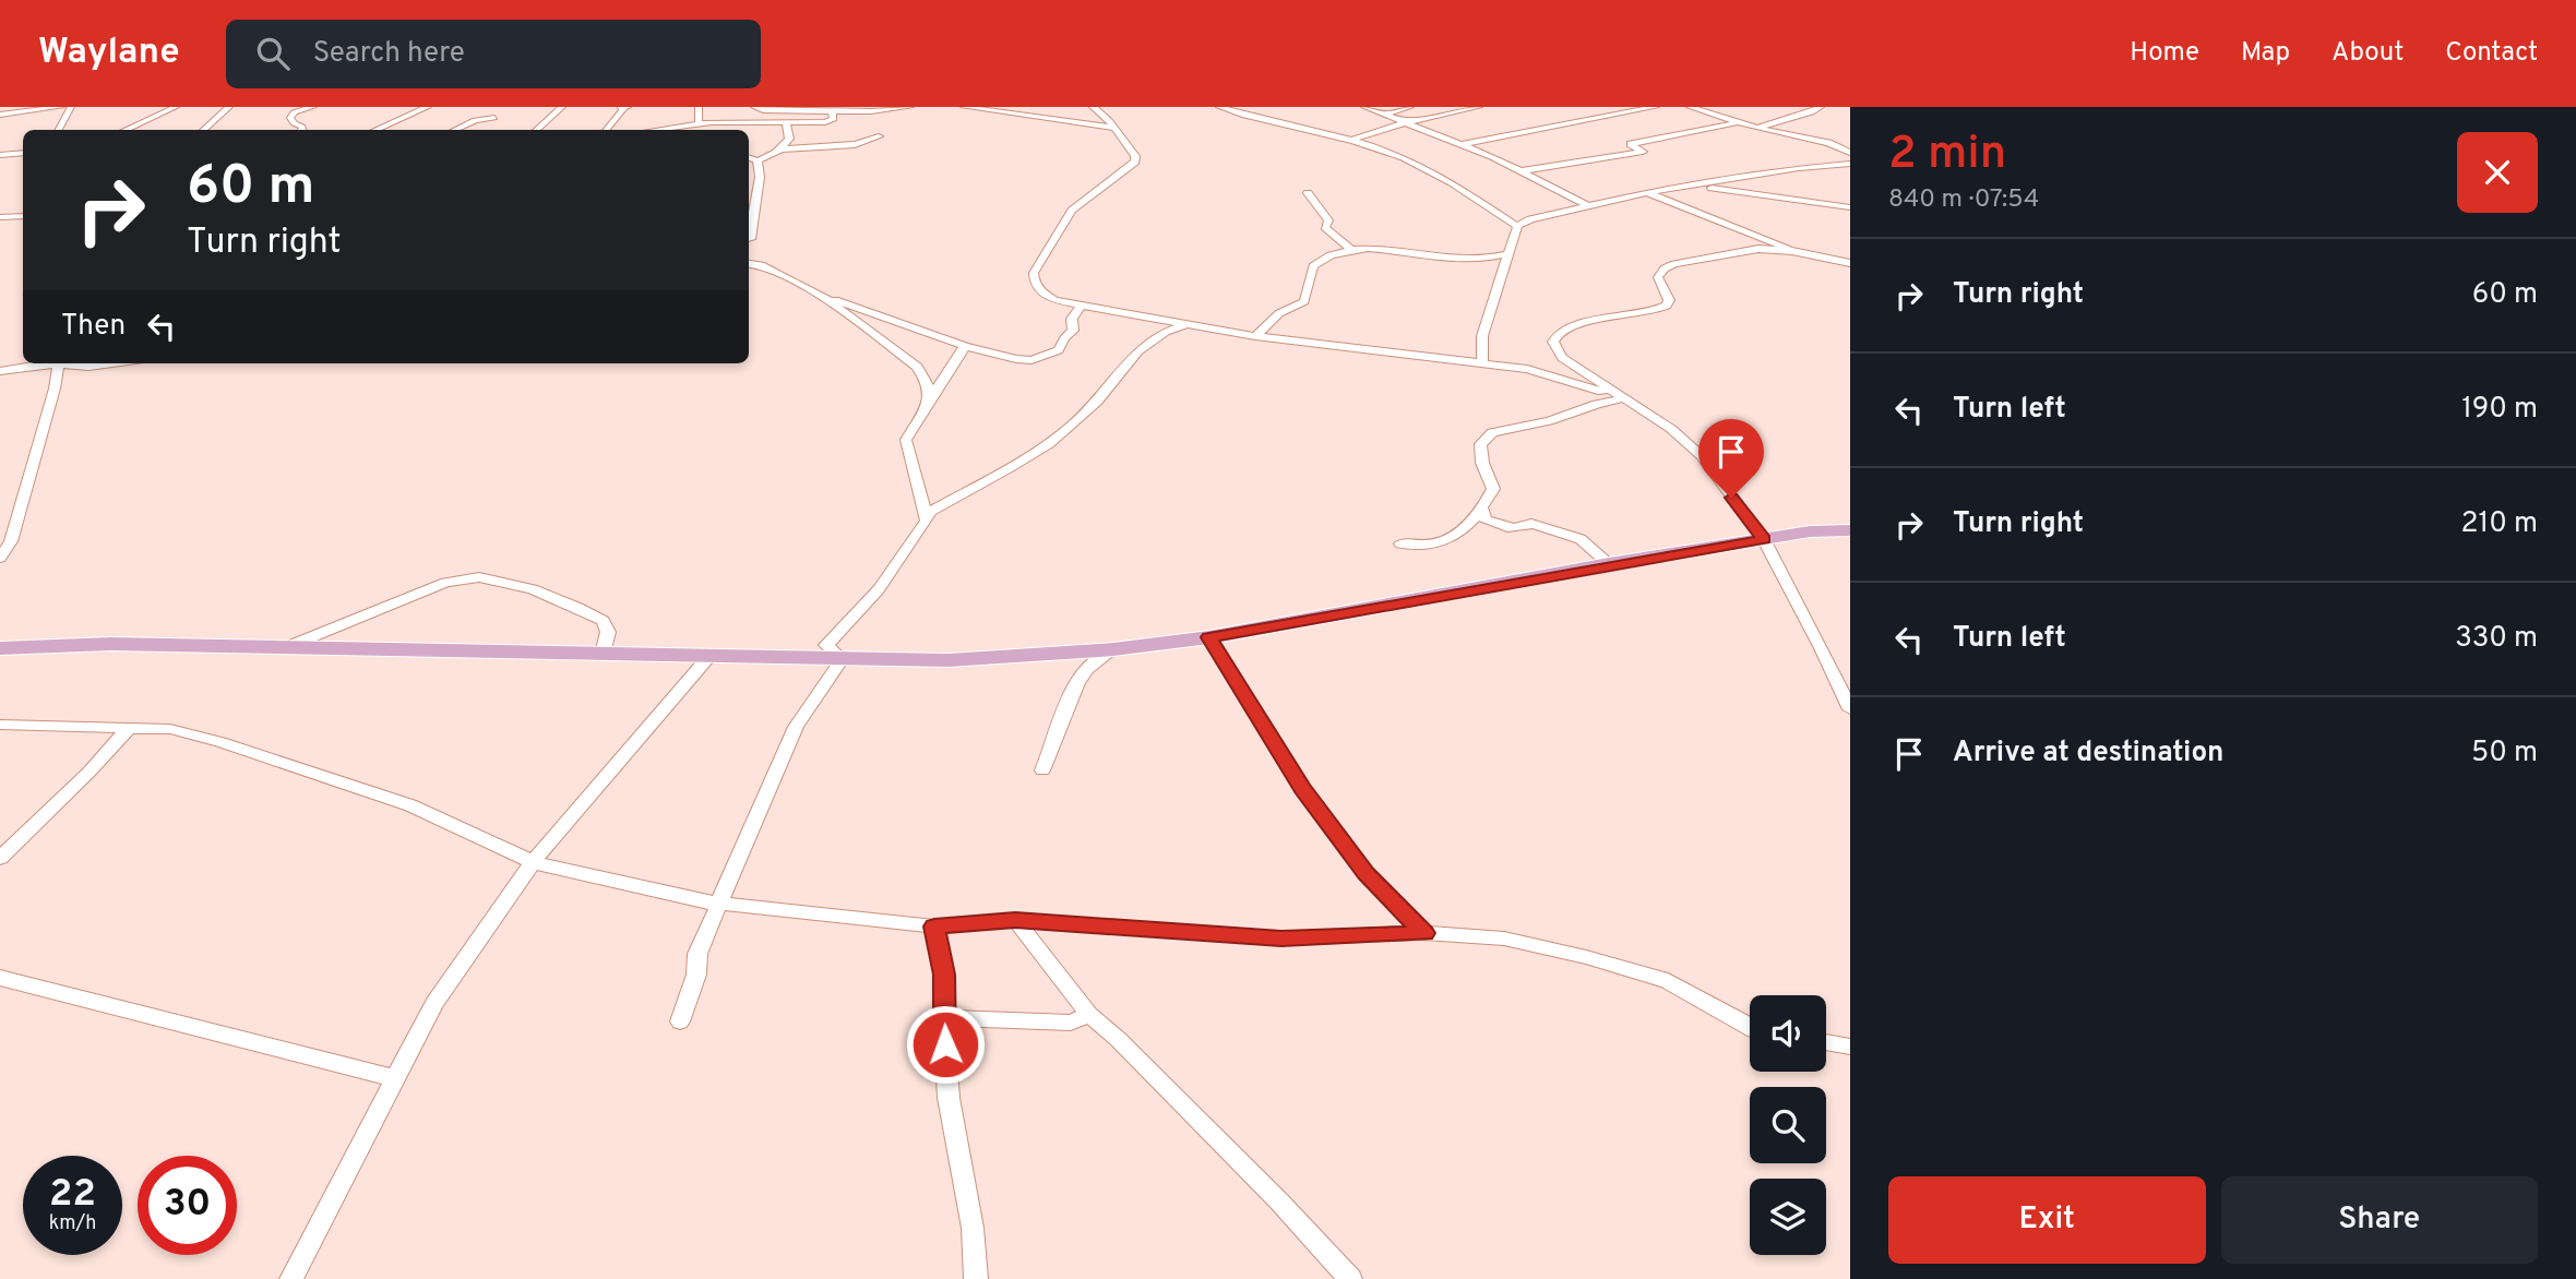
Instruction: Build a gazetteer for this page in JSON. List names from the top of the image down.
{
  "page": {
    "header": "Waylane",
    "search": "Search here",
    "nav": [
      "Home",
      "Map",
      "About",
      "Contact"
    ],
    "heading": ["2 min", "840 m · 07:54"],
    "turn": ["60 m", "Turn right"],
    "list": [
      {
        "name": "Turn right",
        "value": "60 m"
      },
      {
        "name": "Turn left",
        "value": "190 m"
      },
      {
        "name": "Turn right",
        "value": "210 m"
      },
      {
        "name": "Turn left",
        "value": "330 m"
      },
      {
        "name": "Arrive at destination",
        "value": "50 m"
      }
    ],
    "then": "Then",
    "speed": "22 km/h",
    "limit": "30",
    "buttons": ["Exit", "Share"]
  }
}
